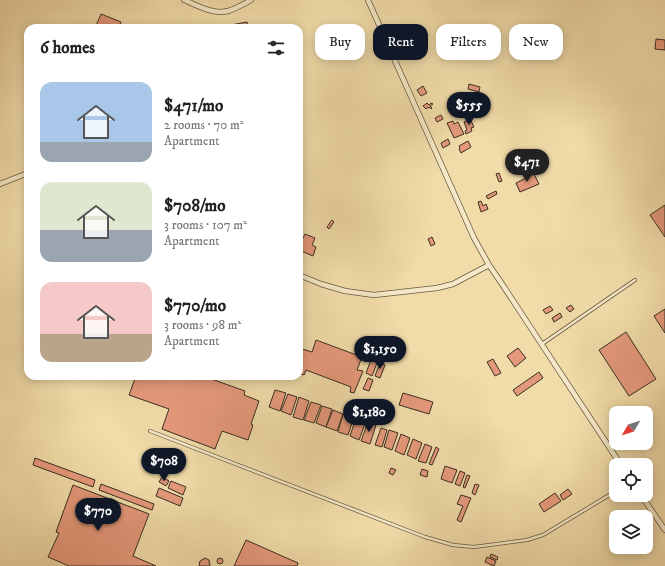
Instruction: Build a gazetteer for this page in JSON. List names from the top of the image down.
{
  "north": "bottom left",
  "page": {
    "chip": [
      "Buy",
      "Rent",
      "Filters",
      "New"
    ],
    "heading": "6 homes",
    "list": [
      {
        "name": "$471/mo",
        "note": "2 rooms · 70 m² · Apartment"
      },
      {
        "name": "$708/mo",
        "note": "3 rooms · 107 m² · Apartment"
      },
      {
        "name": "$770/mo",
        "note": "3 rooms · 98 m² · Apartment"
      }
    ],
    "price": [
      "$555",
      "$471",
      "$1,150",
      "$1,180",
      "$708",
      "$770"
    ]
  }
}
